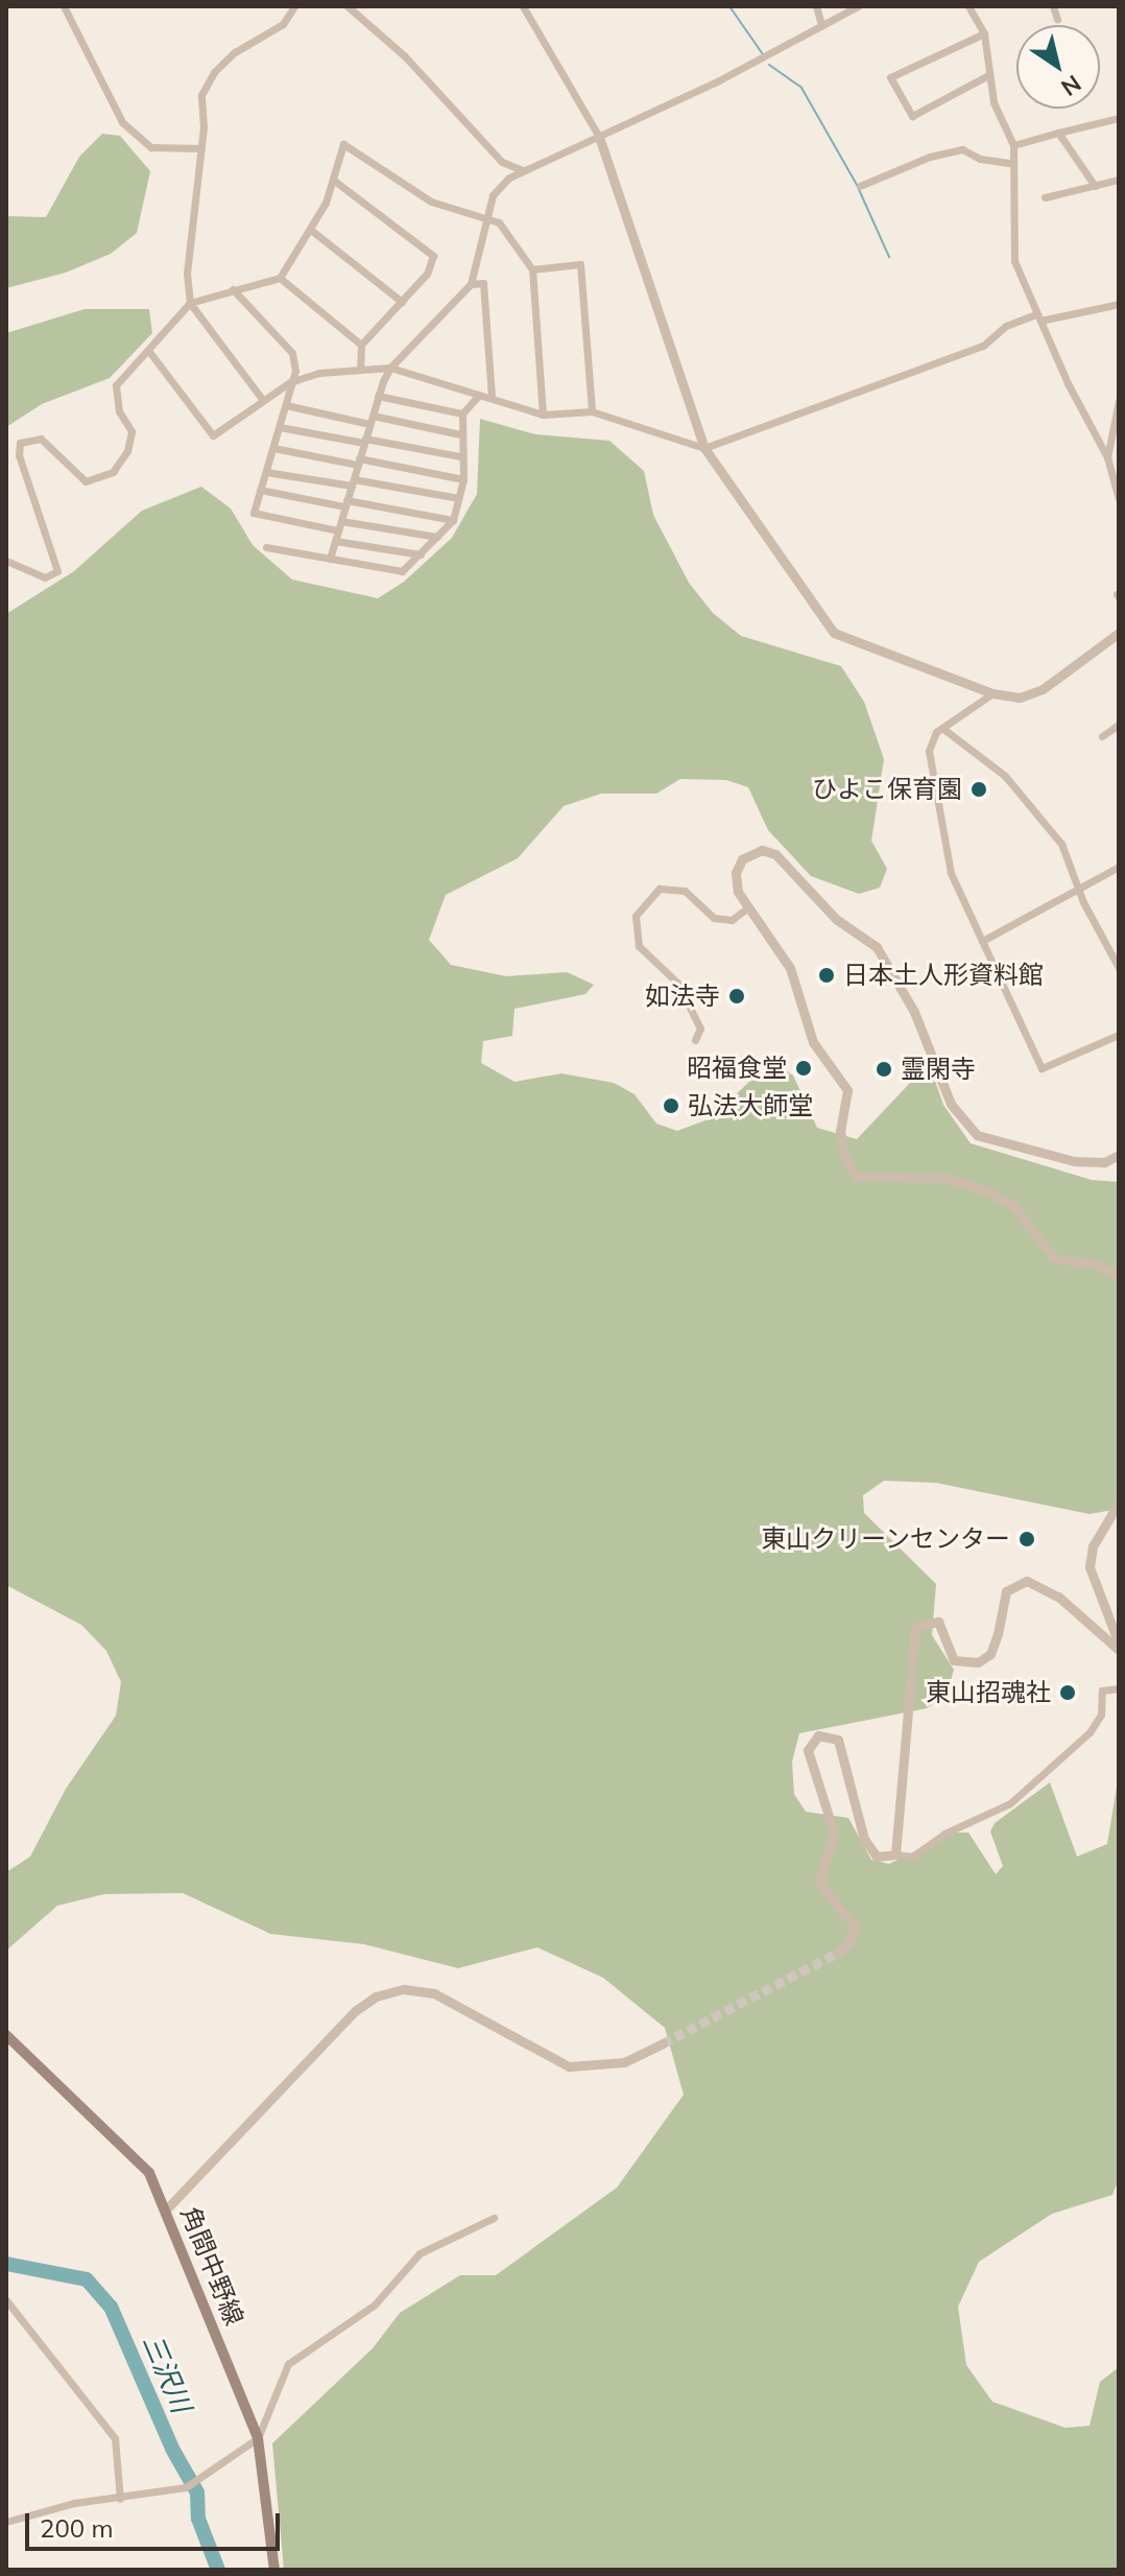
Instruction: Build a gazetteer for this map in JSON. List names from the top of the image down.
{
  "streets": {
    "main road": ["角間中野線"]
  },
  "water": ["三沢川"],
  "places": [
    "ひよこ保育園",
    "日本土人形資料館",
    "如法寺",
    "昭福食堂",
    "霊閑寺",
    "弘法大師堂",
    "東山クリーンセンター",
    "東山招魂社"
  ],
  "scale_bar": "200 m",
  "north": "bottom right"
}
